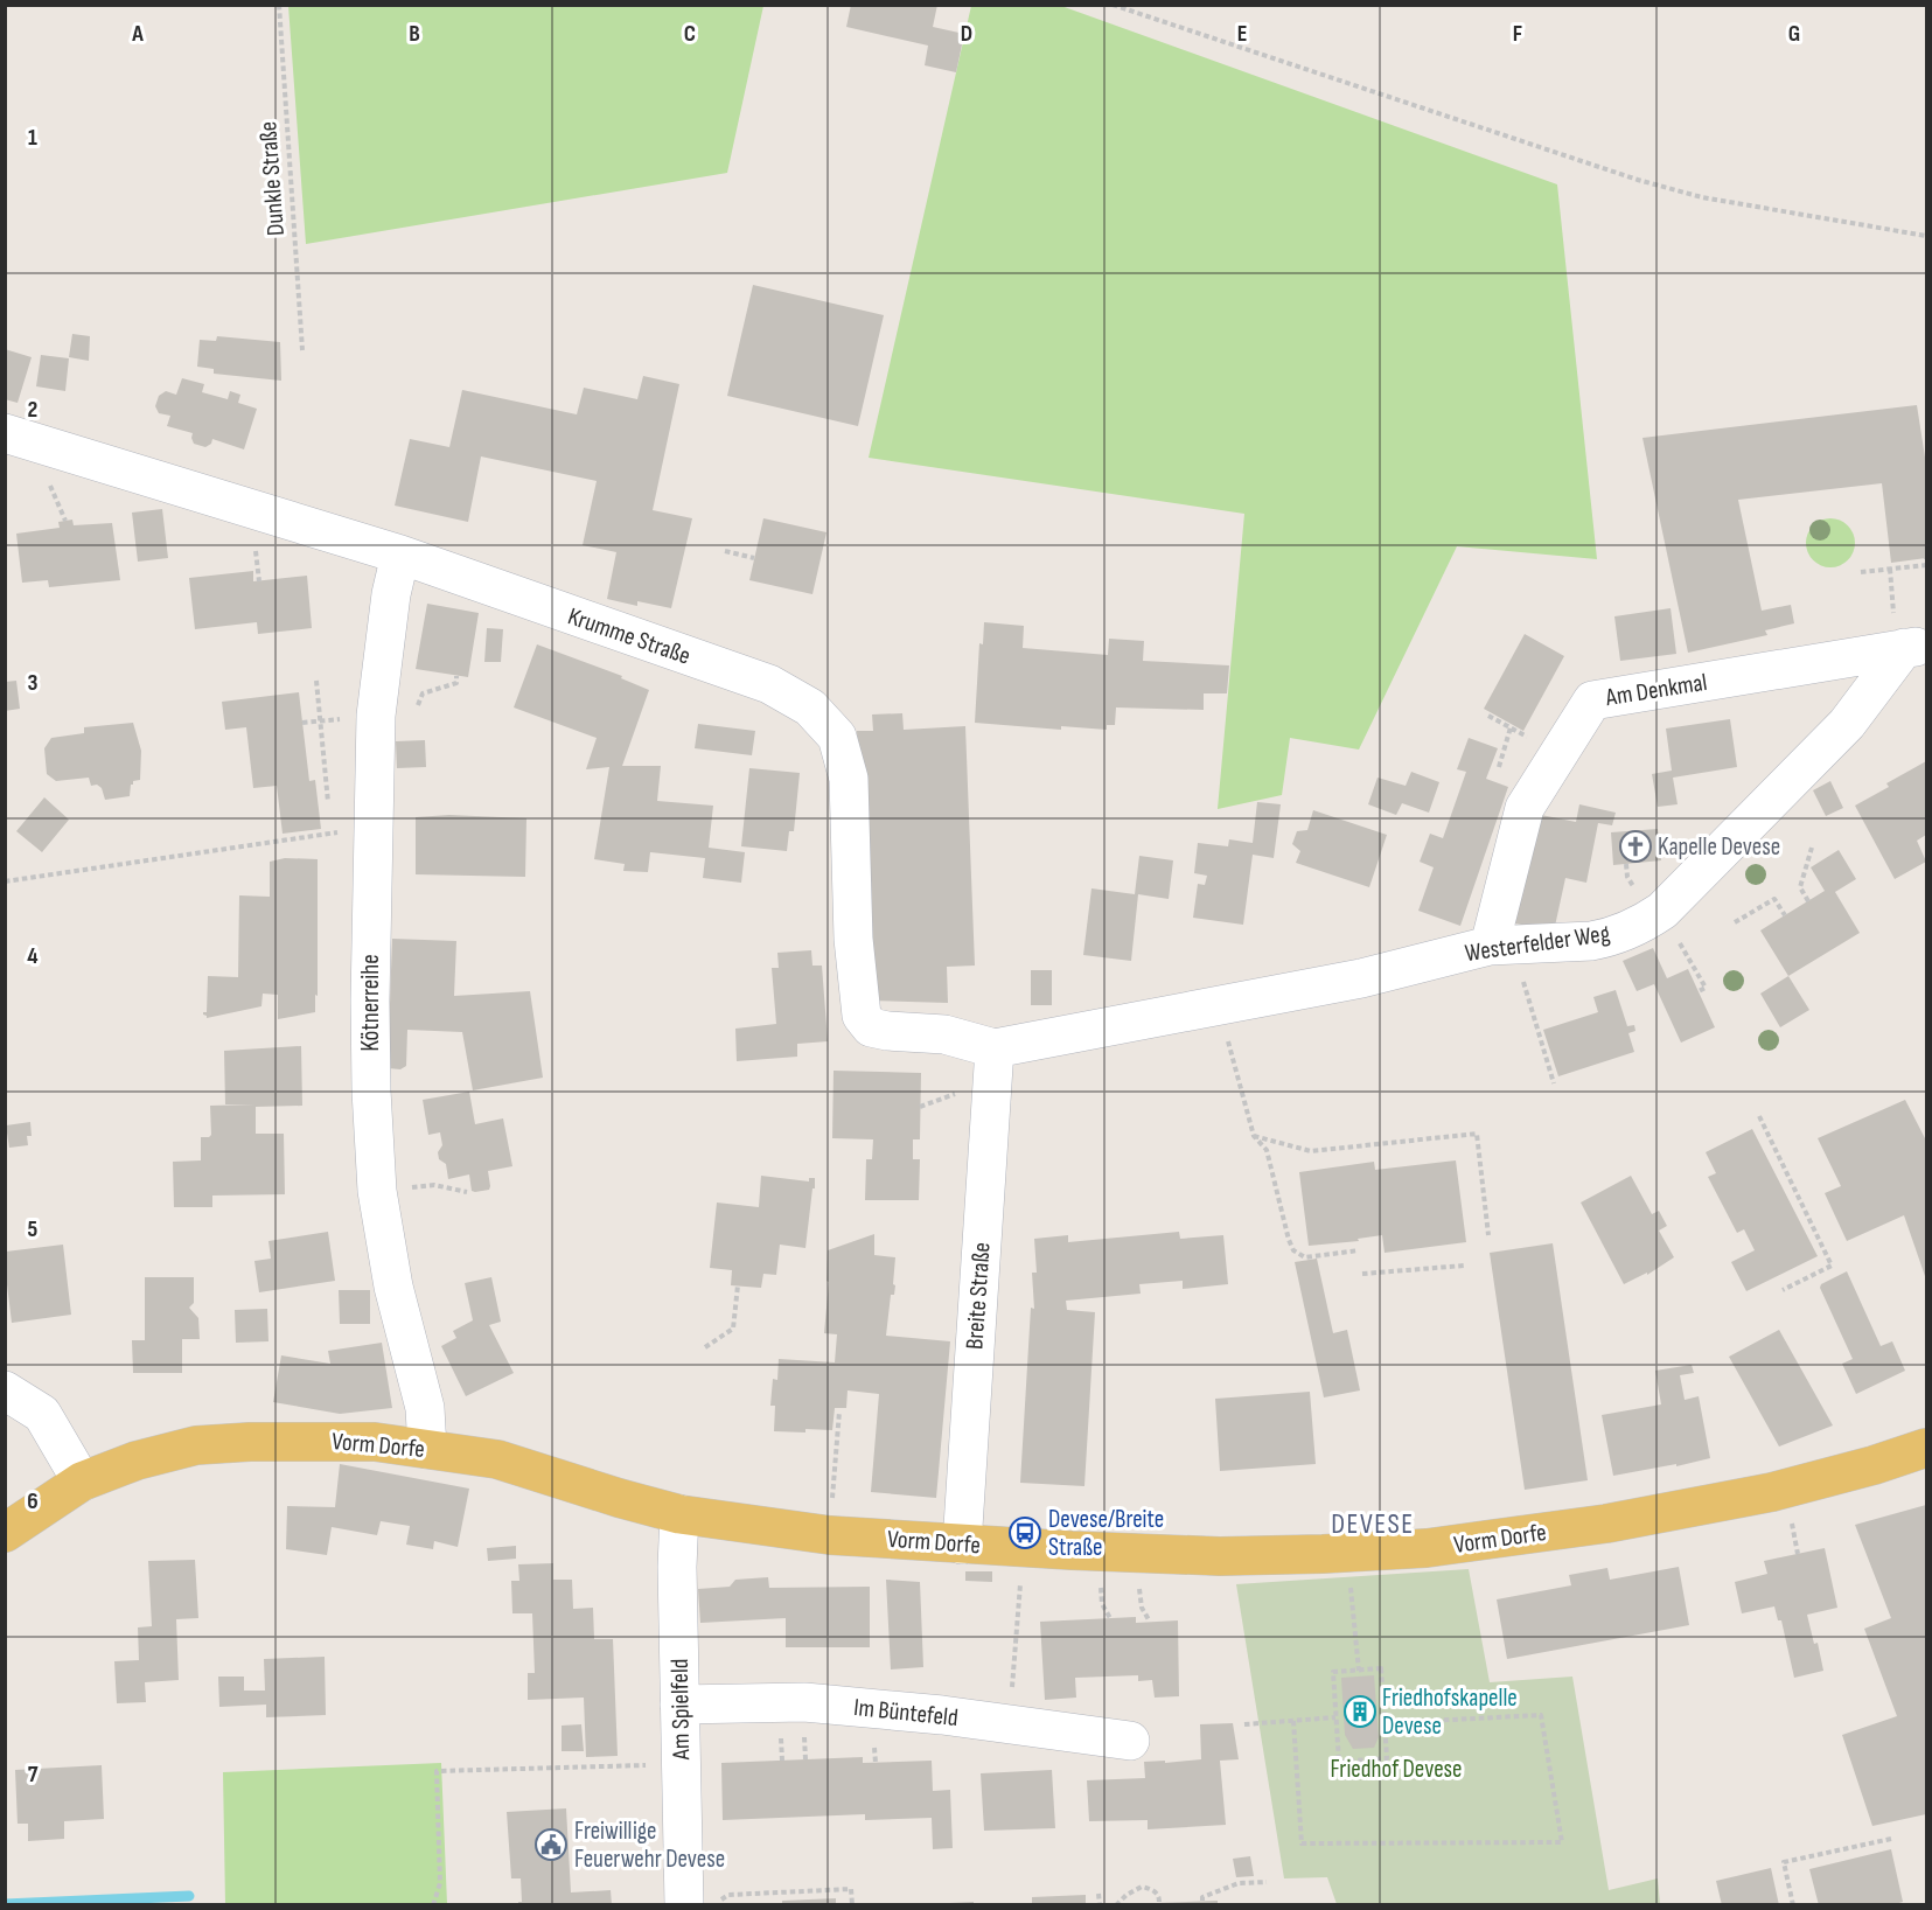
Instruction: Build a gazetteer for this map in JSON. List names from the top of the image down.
{
  "streets": {
    "main road": ["Vorm Dorfe"],
    "street": [
      "Krumme Straße",
      "Am Denkmal",
      "Westerfelder Weg",
      "Kötnerreihe",
      "Breite Straße",
      "Am Spielfeld",
      "Im Büntefeld"
    ],
    "path": ["Dunkle Straße"]
  },
  "crossings": [
    ["Krumme Straße", "Westerfelder Weg"],
    ["Krumme Straße", "Kötnerreihe"],
    ["Krumme Straße", "Breite Straße"],
    ["Am Denkmal", "Westerfelder Weg"],
    ["Westerfelder Weg", "Breite Straße"],
    ["Kötnerreihe", "Vorm Dorfe"],
    ["Breite Straße", "Vorm Dorfe"],
    ["Vorm Dorfe", "Am Spielfeld"],
    ["Am Spielfeld", "Im Büntefeld"]
  ],
  "districts": ["DEVESE"],
  "parks": ["Friedhof Devese"],
  "places": {
    "church": ["Kapelle Devese"],
    "bus stop": ["Devese/Breite Straße"],
    "building": ["Friedhofskapelle Devese"],
    "public building": ["Freiwillige Feuerwehr Devese"]
  },
  "grid": {
    "columns": [
      "A",
      "B",
      "C",
      "D",
      "E",
      "F",
      "G"
    ],
    "rows": [
      "1",
      "2",
      "3",
      "4",
      "5",
      "6",
      "7"
    ]
  }
}
